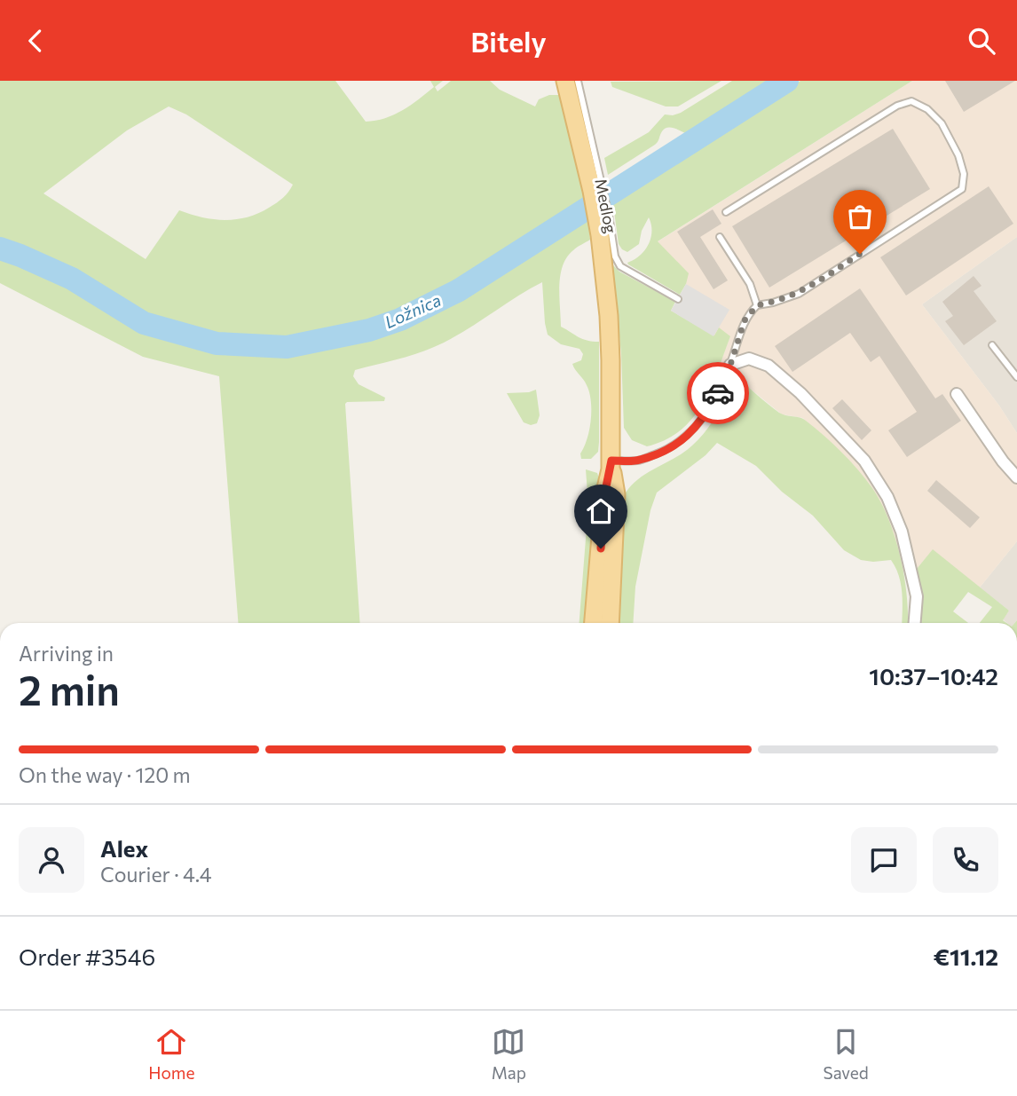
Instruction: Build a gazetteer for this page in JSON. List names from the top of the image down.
{
  "streets": {
    "lane": ["Medlog"]
  },
  "water": ["Ložnica"],
  "page": {
    "header": "Bitely",
    "heading": ["2 min", "Arriving in", "10:37–10:42"],
    "panel": [
      "Alex",
      "Courier · 4.4",
      "Order #3546",
      "€11.12"
    ],
    "bar": "On the way · 120 m",
    "tabs": ["Home", "Map", "Saved"]
  }
}
